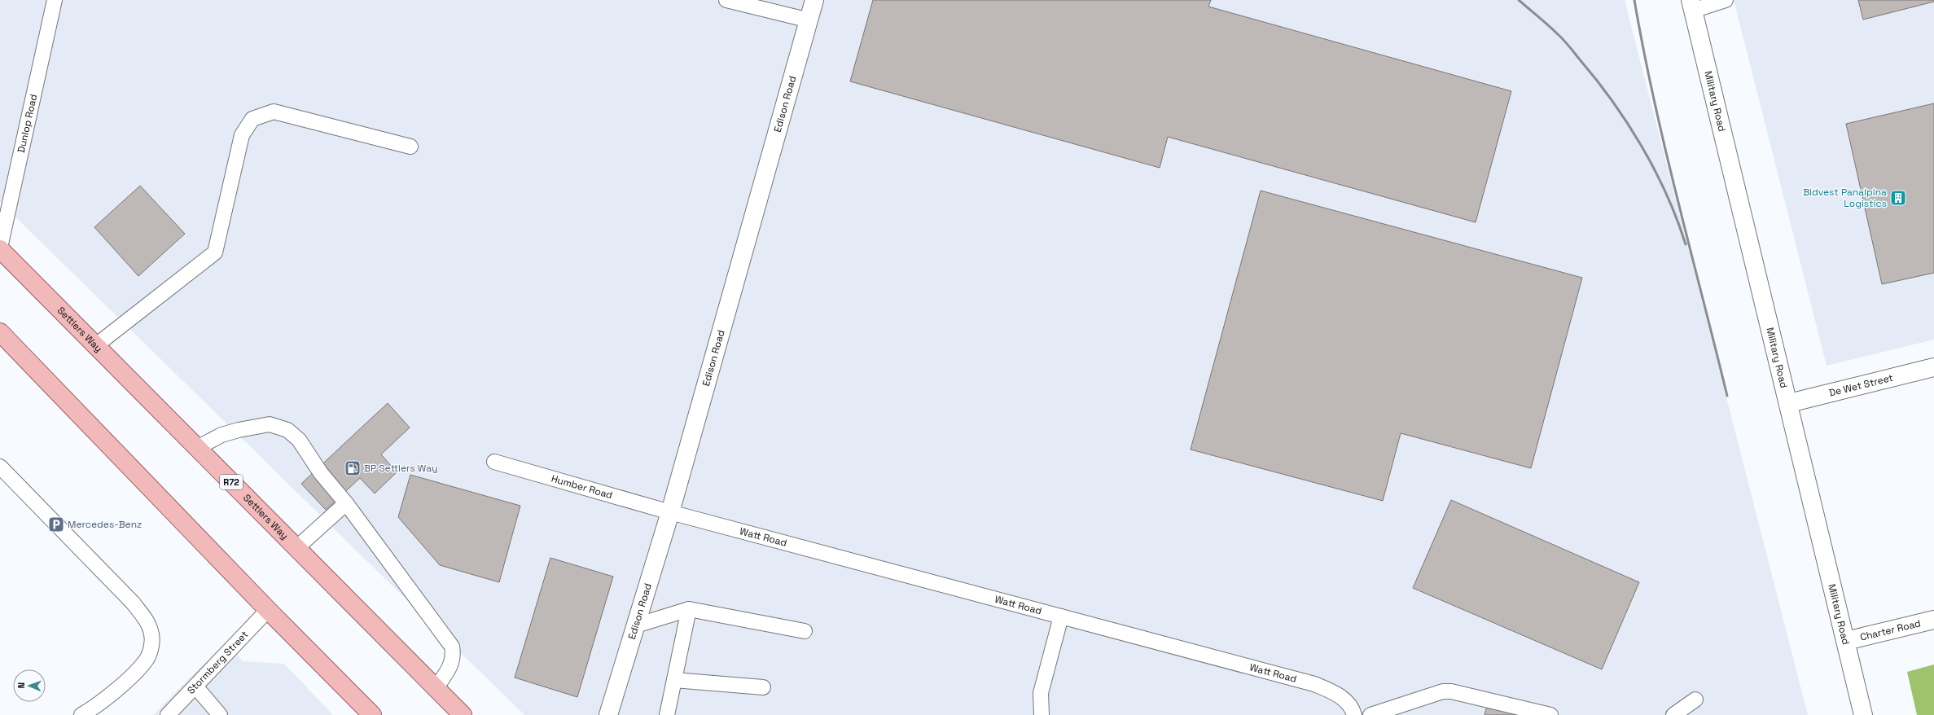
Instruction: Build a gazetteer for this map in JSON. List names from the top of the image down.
{
  "streets": {
    "main road": ["Settlers Way", "R72"],
    "street": [
      "Military Road",
      "Edison Road",
      "De Wet Street",
      "Charter Road"
    ],
    "lane": [
      "Dunlop Road",
      "Humber Road",
      "Watt Road",
      "Stormberg Street"
    ]
  },
  "crossings": [
    ["Military Road", "De Wet Street"],
    ["Military Road", "Charter Road"],
    ["Edison Road", "Humber Road"],
    ["Edison Road", "Watt Road"],
    ["Dunlop Road", "Settlers Way"],
    ["Humber Road", "Watt Road"]
  ],
  "places": {
    "building": ["Bidvest Panalpina Logistics"],
    "fuel station": ["BP Settlers Way"],
    "parking": ["Mercedes-Benz"]
  },
  "north": "left"
}
